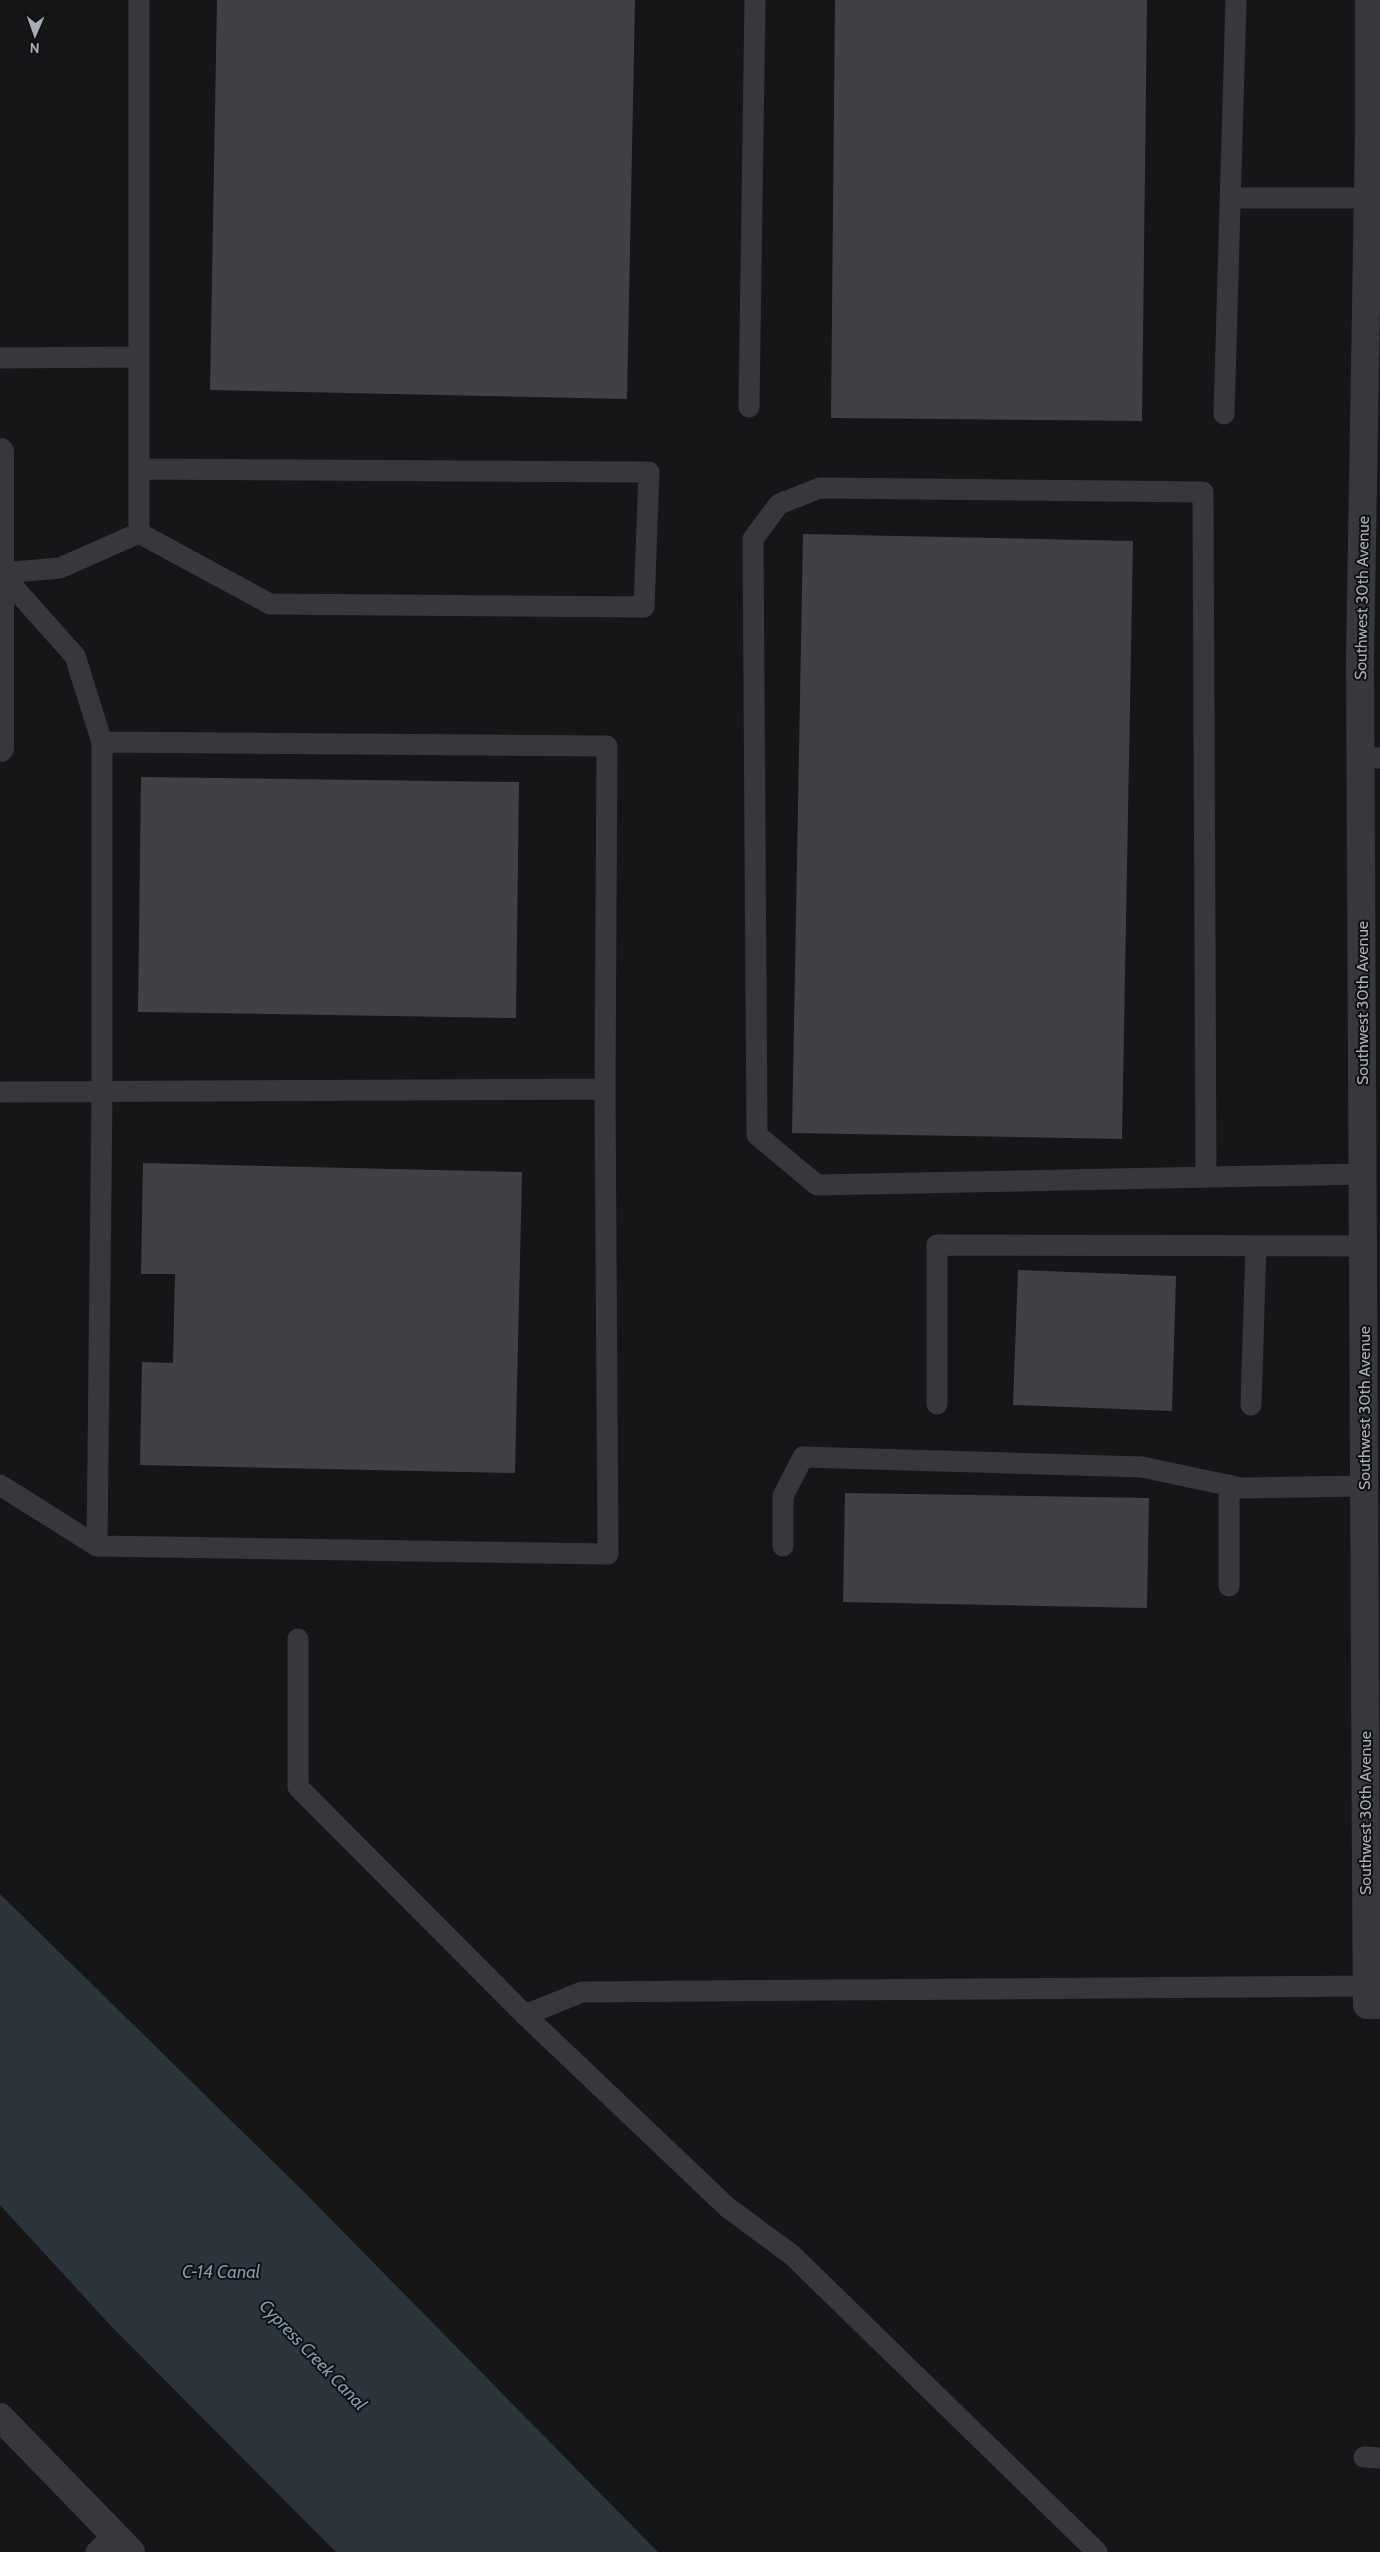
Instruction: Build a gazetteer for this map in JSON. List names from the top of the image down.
{
  "streets": {
    "street": ["Southwest 30th Avenue"]
  },
  "water": ["C-14 Canal", "Cypress Creek Canal"],
  "north": "bottom"
}
